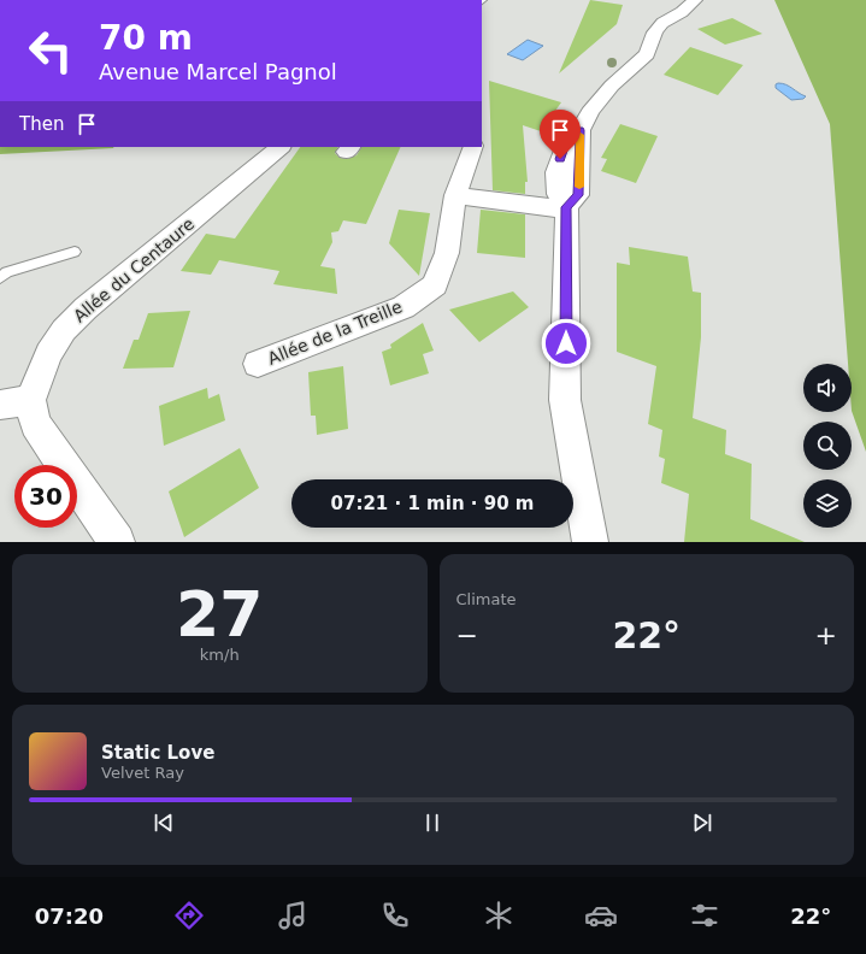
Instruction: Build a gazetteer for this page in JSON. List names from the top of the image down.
{
  "streets": {
    "street": ["Allée du Centaure", "Allée de la Treille"]
  },
  "page": {
    "turn": ["70 m", "Avenue Marcel Pagnol"],
    "then": "Then",
    "limit": "30",
    "trip": "07:21 · 1 min · 90 m",
    "tile": [
      ["27", "km/h"],
      "Climate"
    ],
    "heat": ["−", "22°", "+"],
    "song": ["Static Love", "Velvet Ray"],
    "tabs": ["07:20", "22°"]
  }
}
